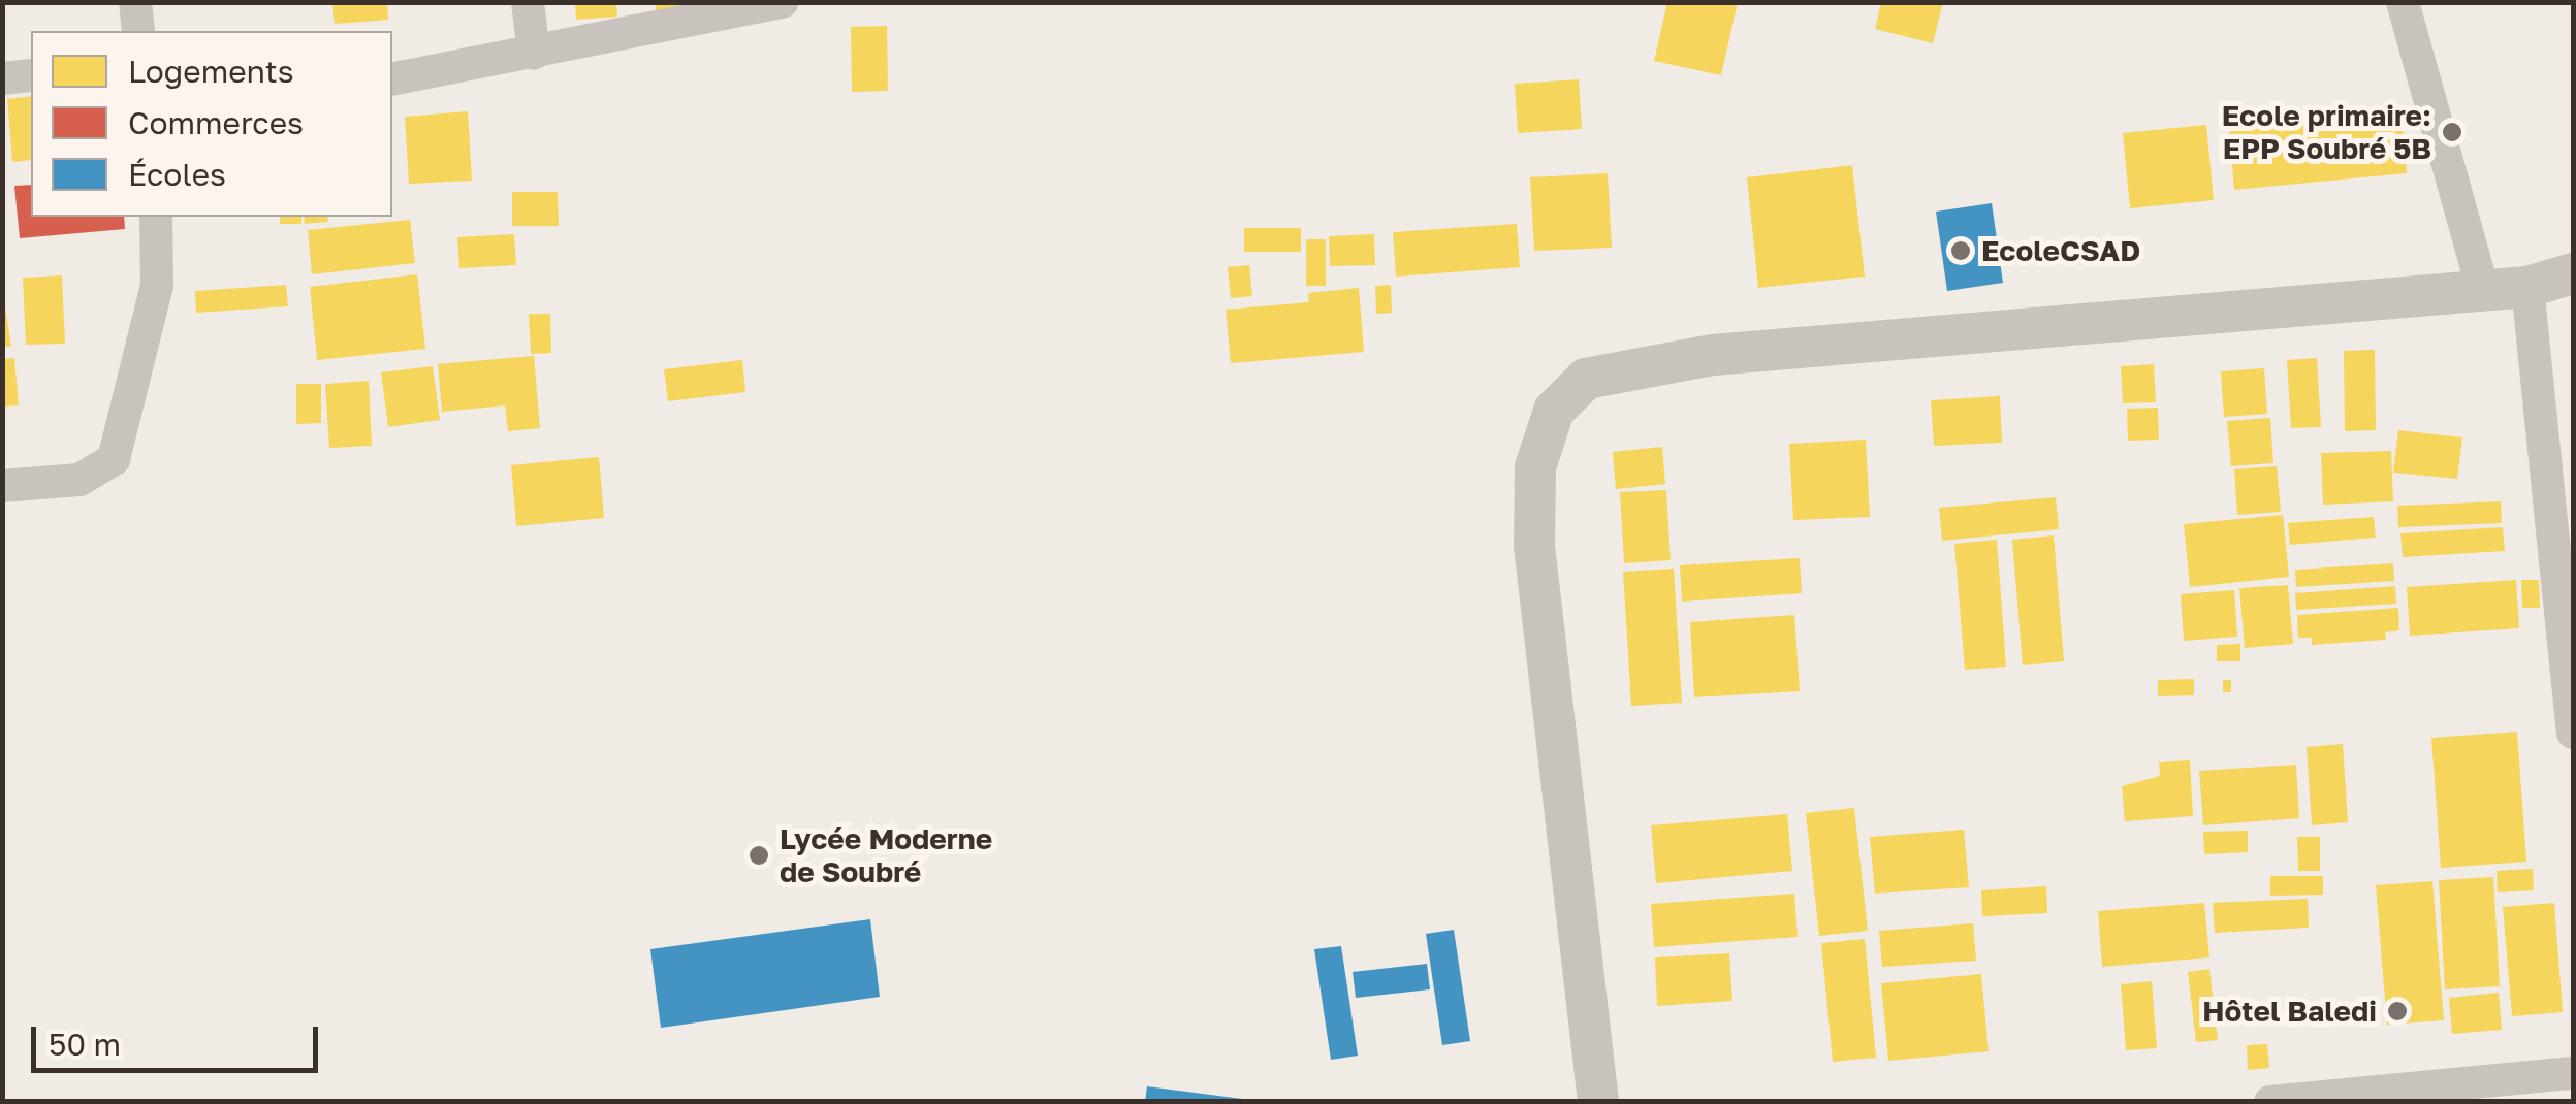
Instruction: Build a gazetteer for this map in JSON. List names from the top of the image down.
{
  "places": [
    "Ecole primaire: EPP Soubré 5B",
    "EcoleCSAD",
    "Lycée Moderne de Soubré",
    "Hôtel Baledi"
  ],
  "legend": ["Logements", "Commerces", "Écoles"],
  "scale_bar": "50 m"
}
